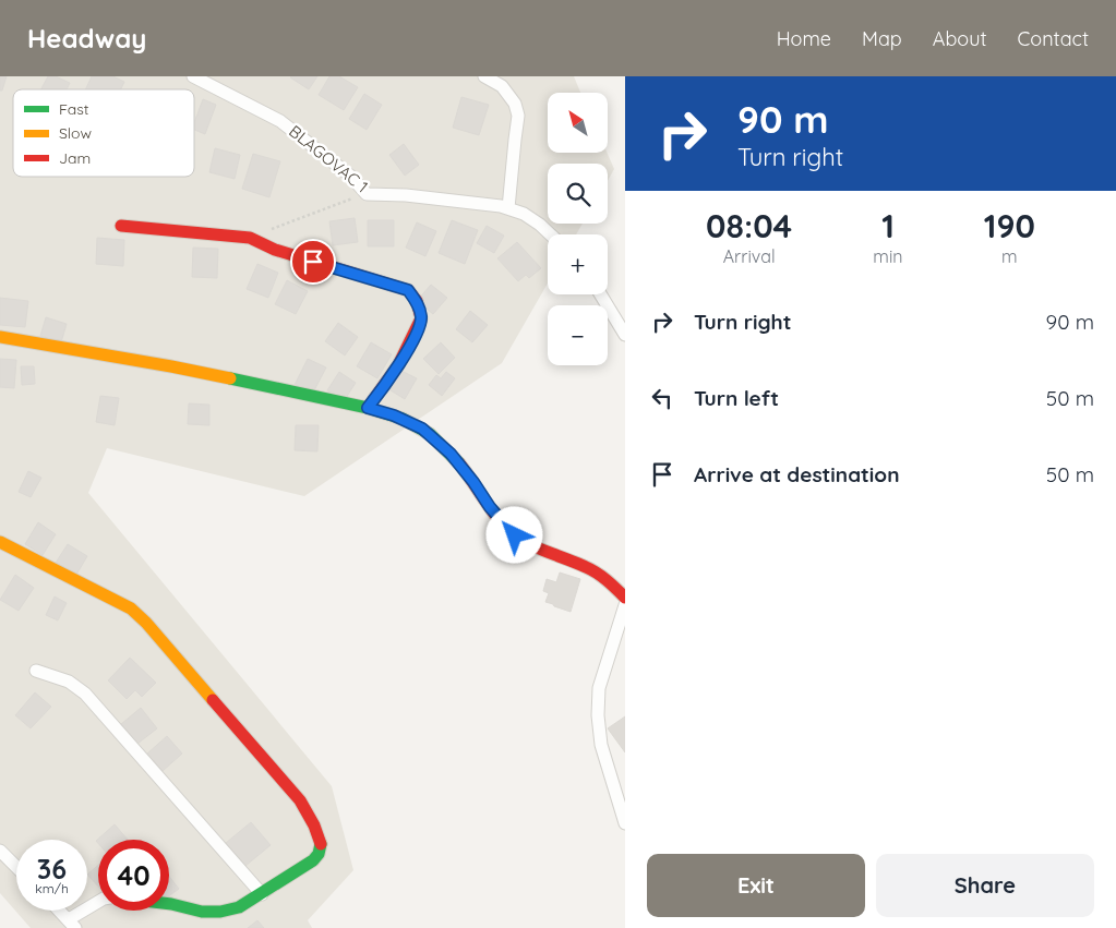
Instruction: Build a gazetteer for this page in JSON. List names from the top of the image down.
{
  "streets": {
    "street": ["BLAGOVAC 1"]
  },
  "legend": ["Fast", "Slow", "Jam"],
  "north": "top left",
  "page": {
    "header": "Headway",
    "nav": [
      "Home",
      "Map",
      "About",
      "Contact"
    ],
    "turn": ["90 m", "Turn right"],
    "map_buttons": ["+", "−"],
    "eta": [
      "08:04",
      "Arrival",
      "1",
      "min",
      "190",
      "m"
    ],
    "list": [
      {
        "name": "Turn right",
        "value": "90 m"
      },
      {
        "name": "Turn left",
        "value": "50 m"
      },
      {
        "name": "Arrive at destination",
        "value": "50 m"
      }
    ],
    "speed": "36 km/h",
    "limit": "40",
    "buttons": ["Exit", "Share"]
  }
}
